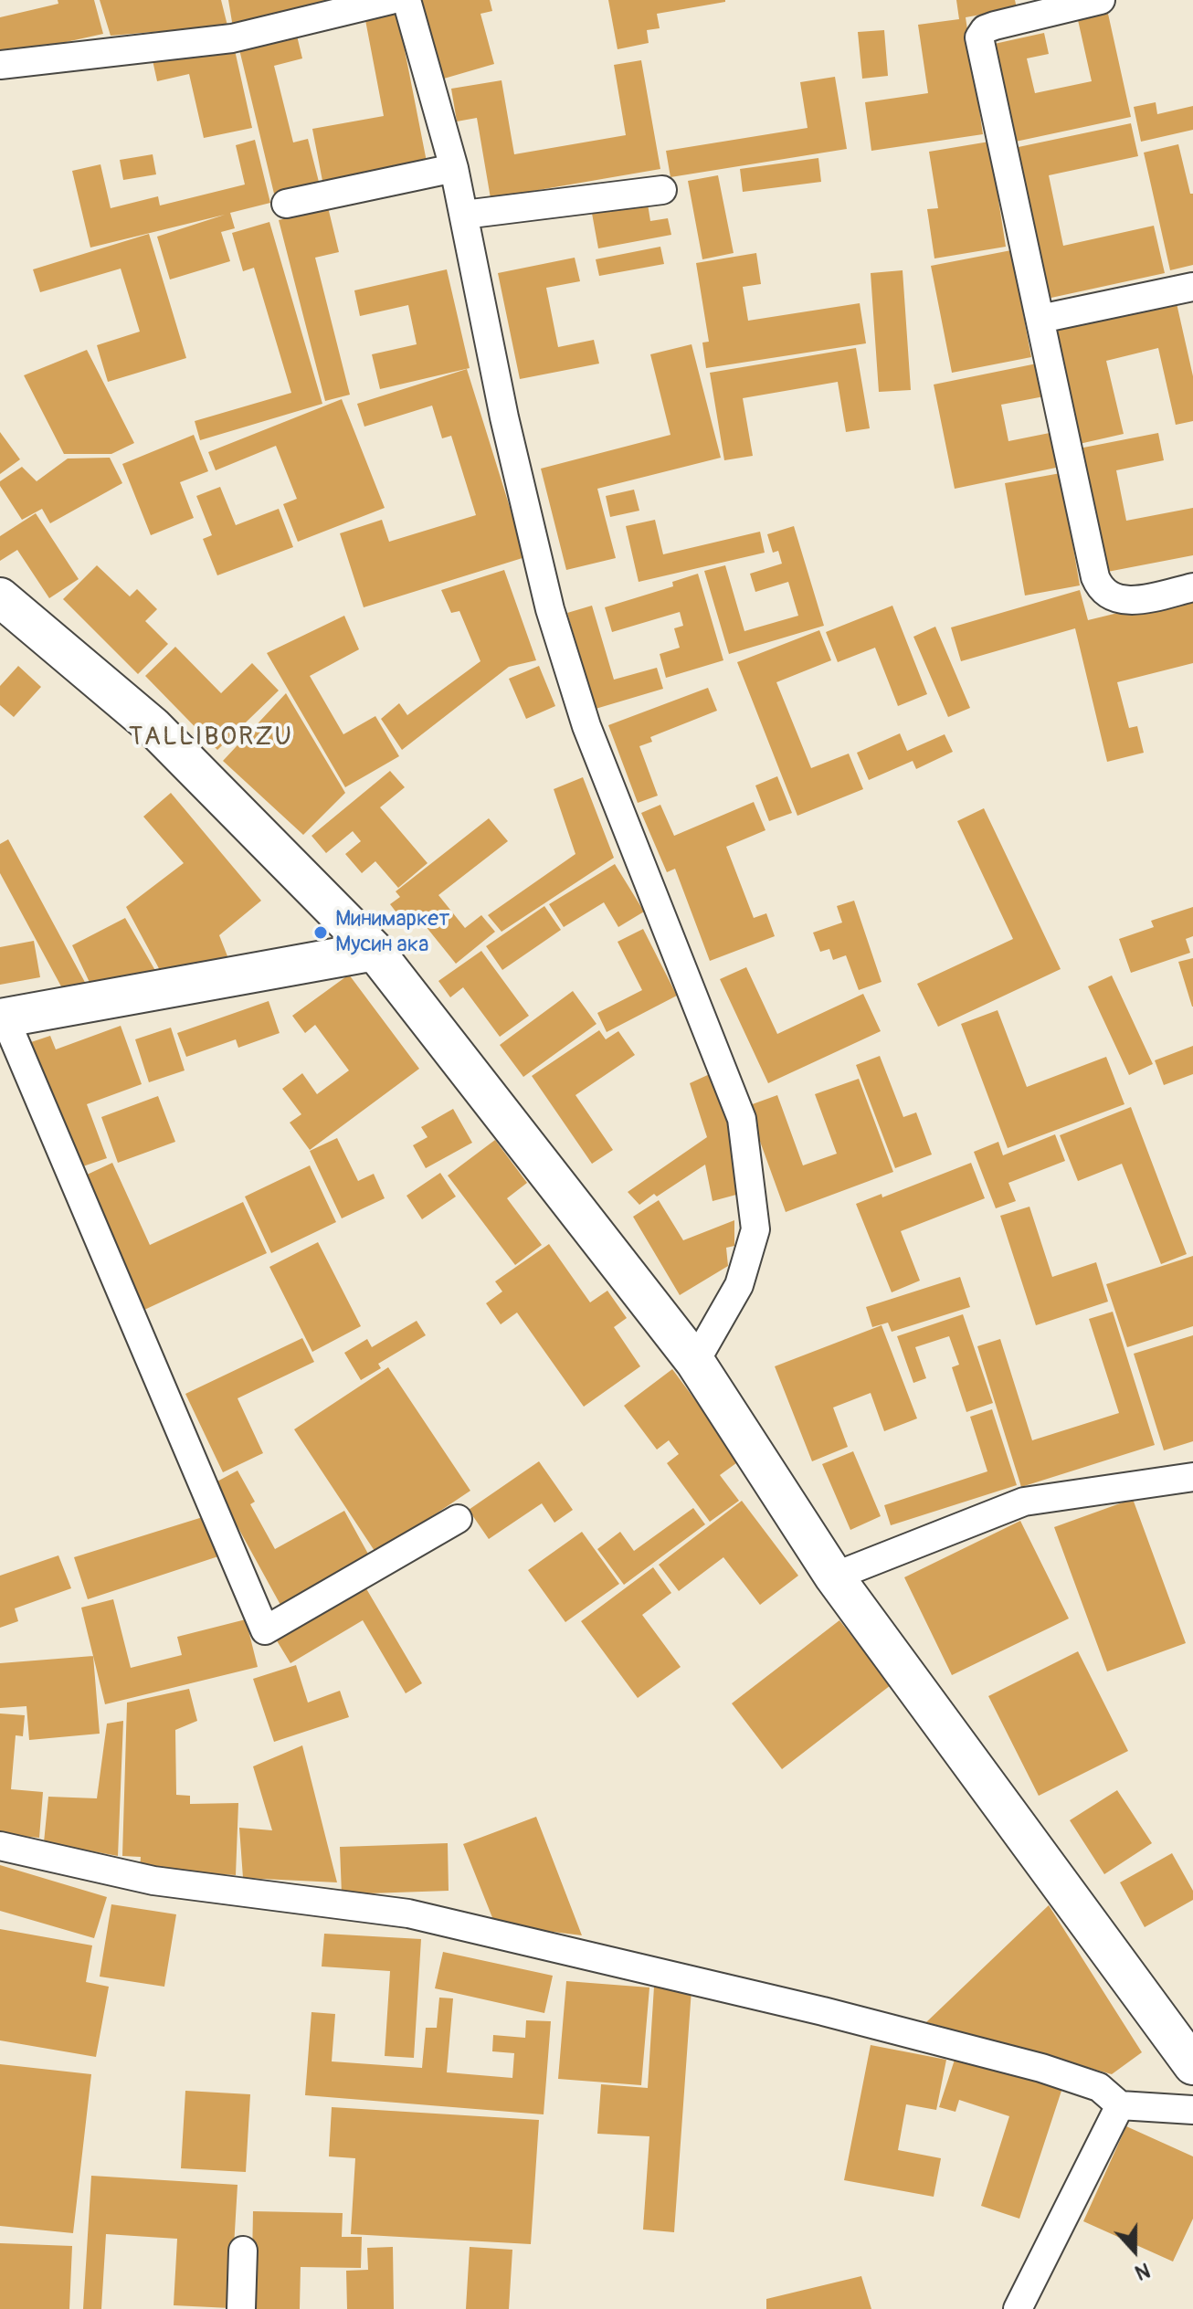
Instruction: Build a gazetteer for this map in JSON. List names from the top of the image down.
{
  "districts": ["TALLIBORZU"],
  "places": ["Минимаркет Мусин ака"],
  "north": "bottom"
}
